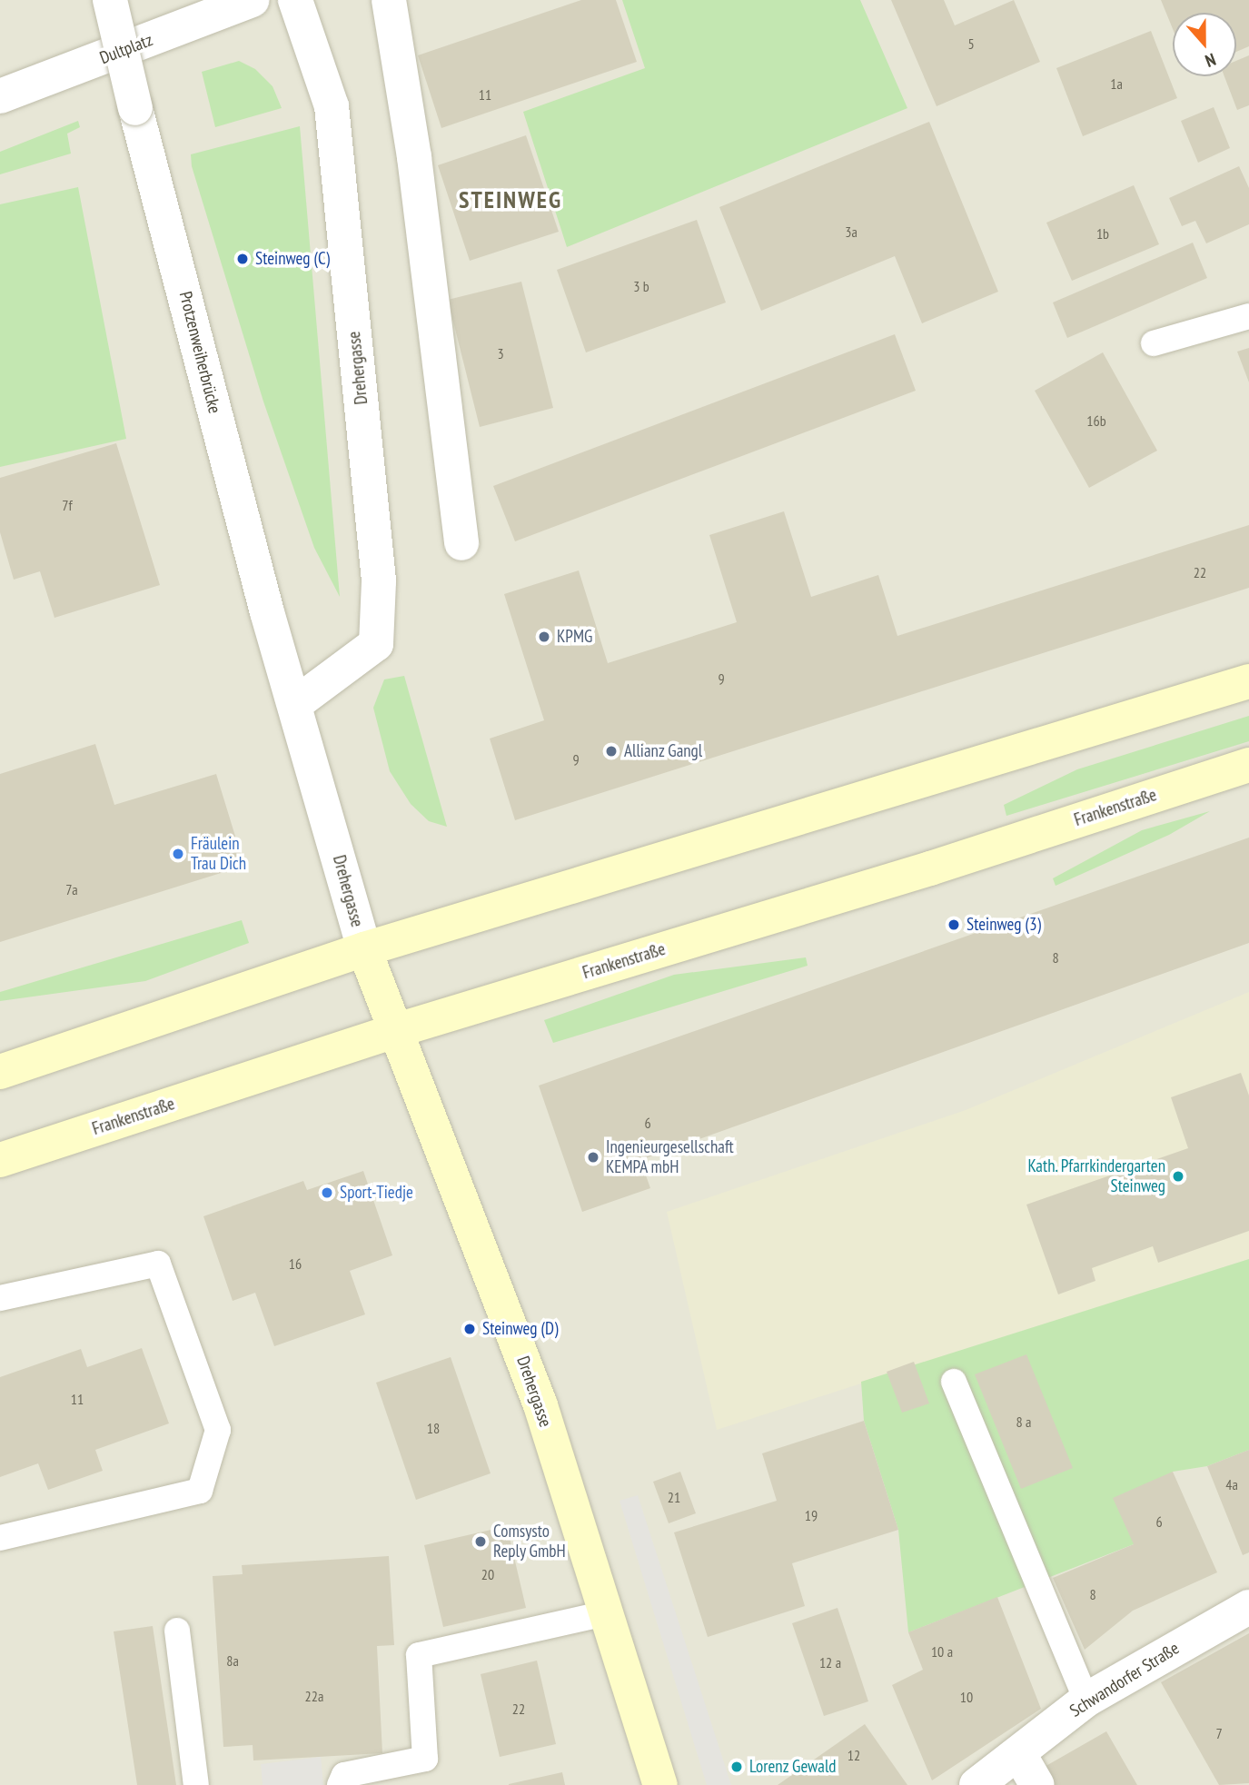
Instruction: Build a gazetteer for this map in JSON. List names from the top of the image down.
{
  "streets": {
    "main road": ["Drehergasse", "Frankenstraße"],
    "street": ["Dultplatz", "Protzenweiherbrücke", "Schwandorfer Straße"]
  },
  "crossings": [
    ["Protzenweiherbrücke", "Drehergasse"],
    ["Drehergasse", "Frankenstraße"]
  ],
  "districts": ["STEINWEG"],
  "places": [
    "Steinweg (C)",
    "KPMG",
    "Allianz Gangl",
    "Fräulein Trau Dich",
    "Steinweg (3)",
    "Ingenieurgesellschaft KEMPA mbH",
    "Kath. Pfarrkindergarten Steinweg",
    "Sport-Tiedje",
    "Steinweg (D)",
    "Comsysto Reply GmbH",
    "Lorenz Gewald"
  ],
  "house_numbers": [
    "5",
    "1a",
    "11",
    "3a",
    "1b",
    "3 b",
    "3",
    "16b",
    "7f",
    "22",
    "9",
    "9",
    "7a",
    "8",
    "6",
    "16",
    "11",
    "8 a",
    "18",
    "4a",
    "21",
    "19",
    "6",
    "20",
    "8",
    "10 a",
    "8a",
    "12 a",
    "22a",
    "10",
    "22",
    "7",
    "12"
  ],
  "north": "bottom"
}
